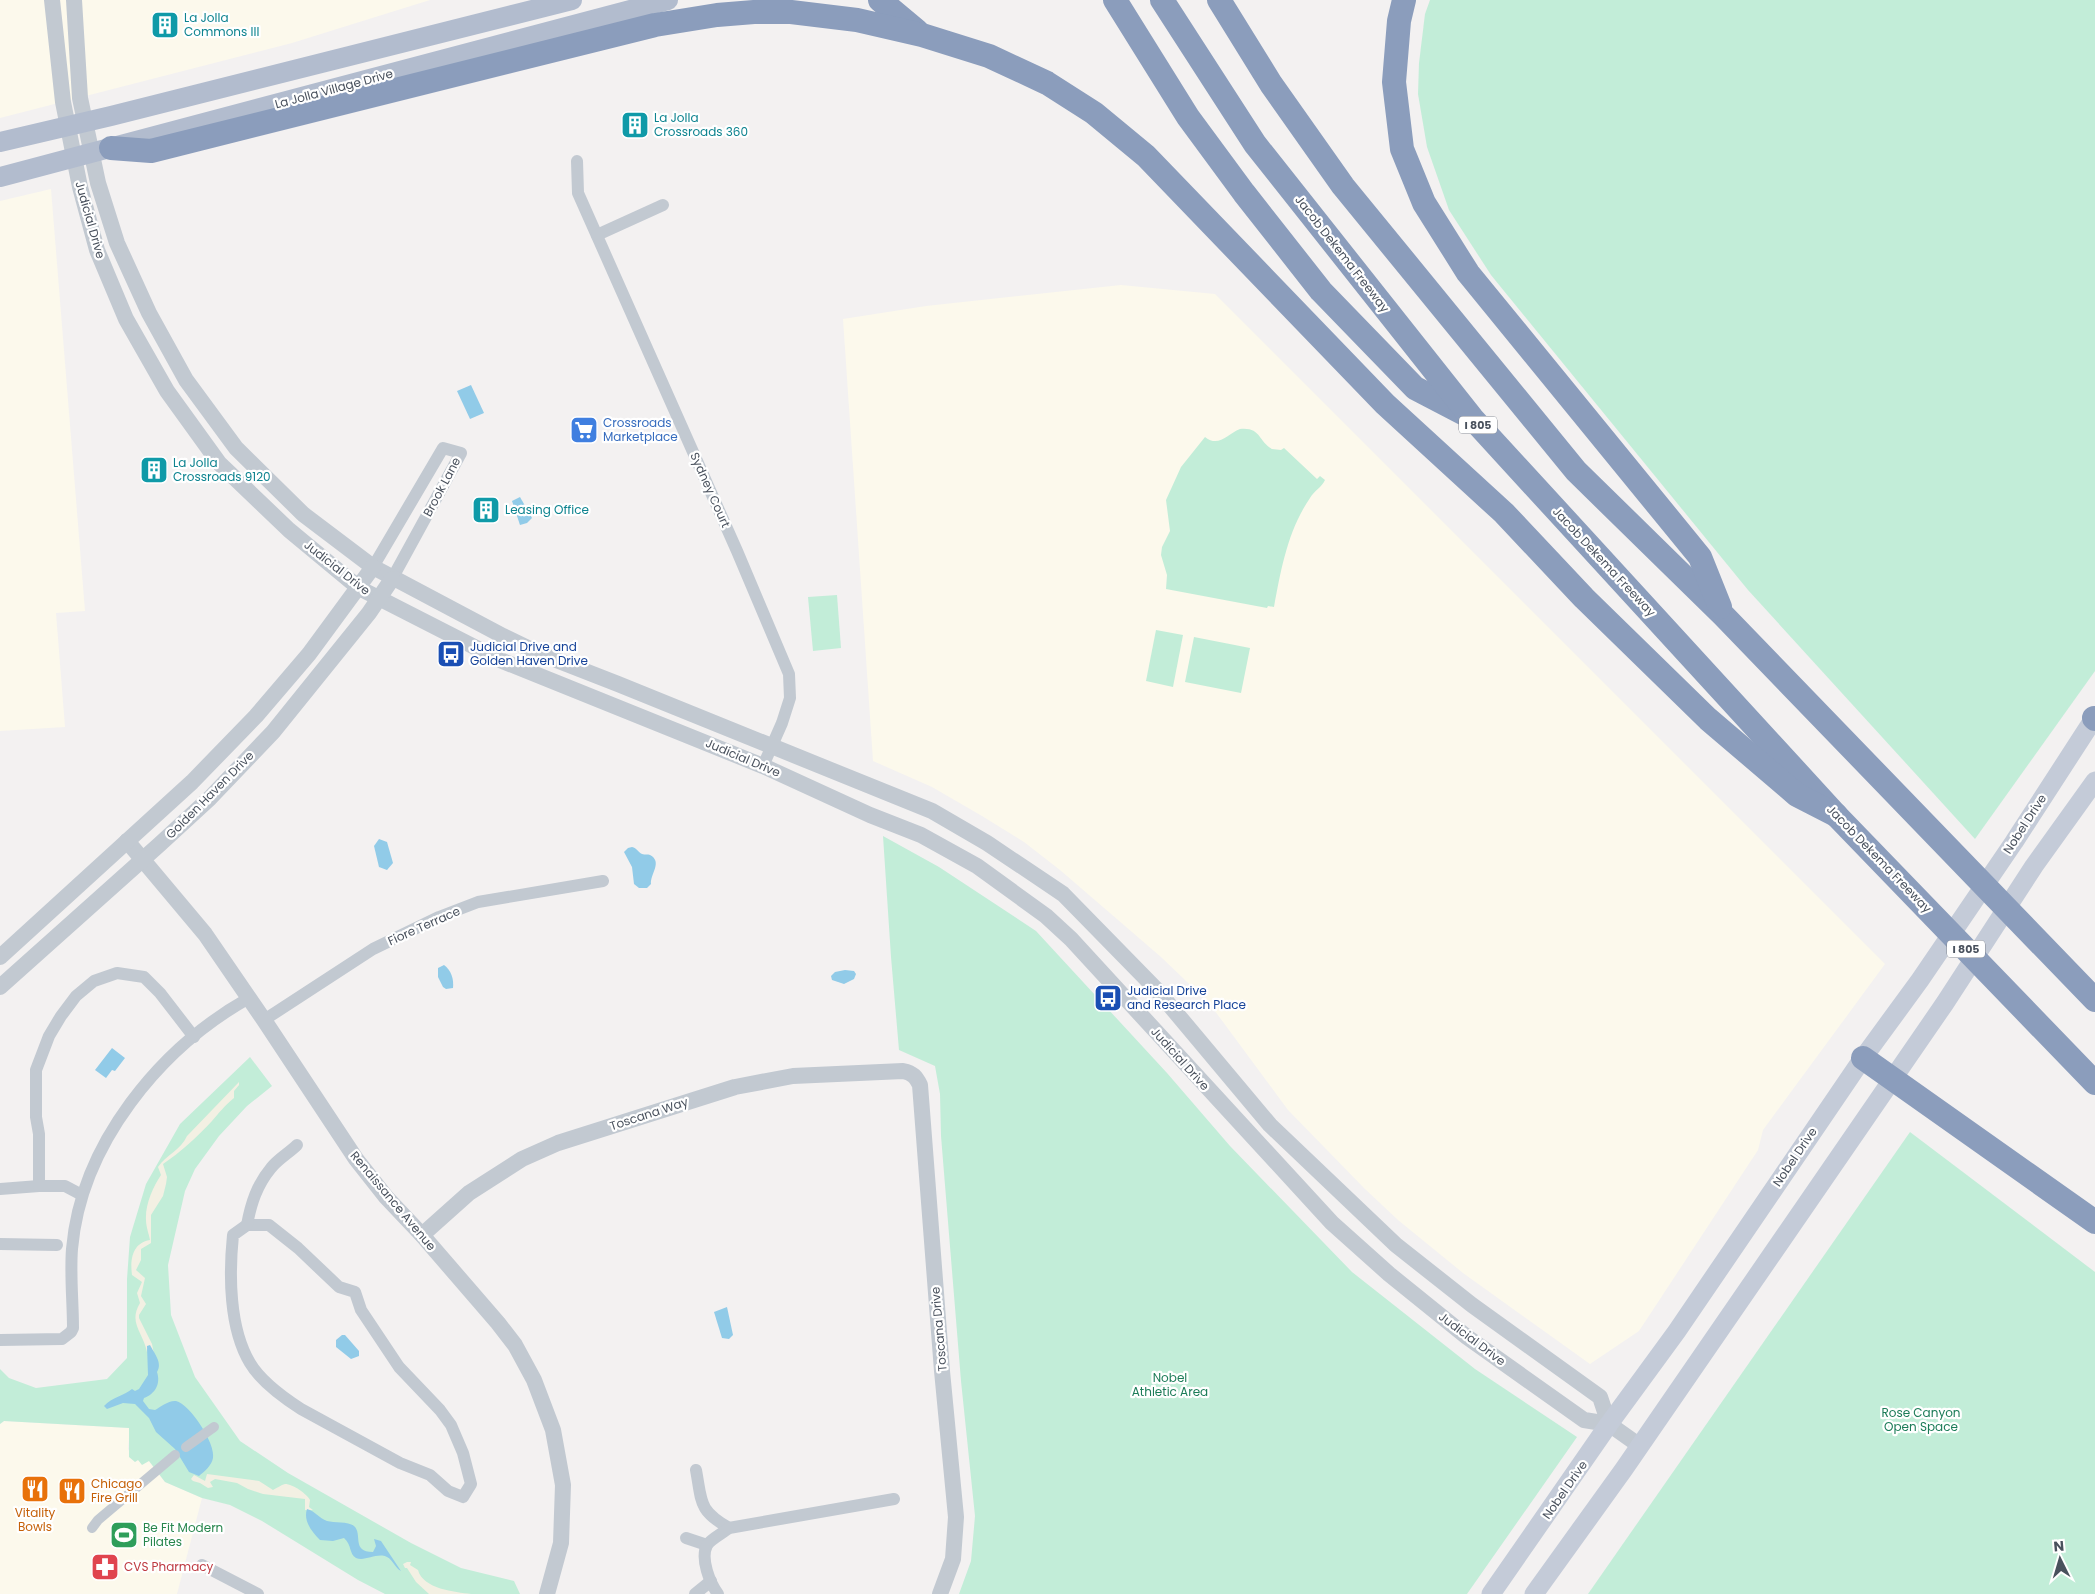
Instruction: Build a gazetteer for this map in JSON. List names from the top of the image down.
{
  "streets": {
    "highway": ["Jacob Dekema Freeway", "I 805"],
    "main road": ["La Jolla Village Drive", "Nobel Drive"],
    "street": [
      "Judicial Drive",
      "Brook Lane",
      "Sydney Court",
      "Golden Haven Drive",
      "Fiore Terrace",
      "Toscana Way",
      "Renaissance Avenue",
      "Toscana Drive"
    ]
  },
  "crossings": [
    ["Judicial Drive", "Brook Lane"],
    ["Judicial Drive", "Sydney Court"],
    ["Judicial Drive", "Golden Haven Drive"],
    ["Judicial Drive", "Nobel Drive"],
    ["Brook Lane", "Golden Haven Drive"],
    ["Golden Haven Drive", "Renaissance Avenue"],
    ["Fiore Terrace", "Renaissance Avenue"],
    ["Toscana Way", "Renaissance Avenue"],
    ["Toscana Way", "Toscana Drive"]
  ],
  "parks": ["Nobel Athletic Area", "Rose Canyon Open Space"],
  "places": {
    "building": [
      "La Jolla Commons III",
      "La Jolla Crossroads 360",
      "La Jolla Crossroads 9120",
      "Leasing Office"
    ],
    "supermarket": ["Crossroads Marketplace"],
    "bus stop": ["Judicial Drive and Golden Haven Drive", "Judicial Drive and Research Place"],
    "restaurant": ["Vitality Bowls", "Chicago Fire Grill"],
    "sports": ["Be Fit Modern Pilates"],
    "pharmacy": ["CVS Pharmacy"]
  },
  "north": "top"
}
